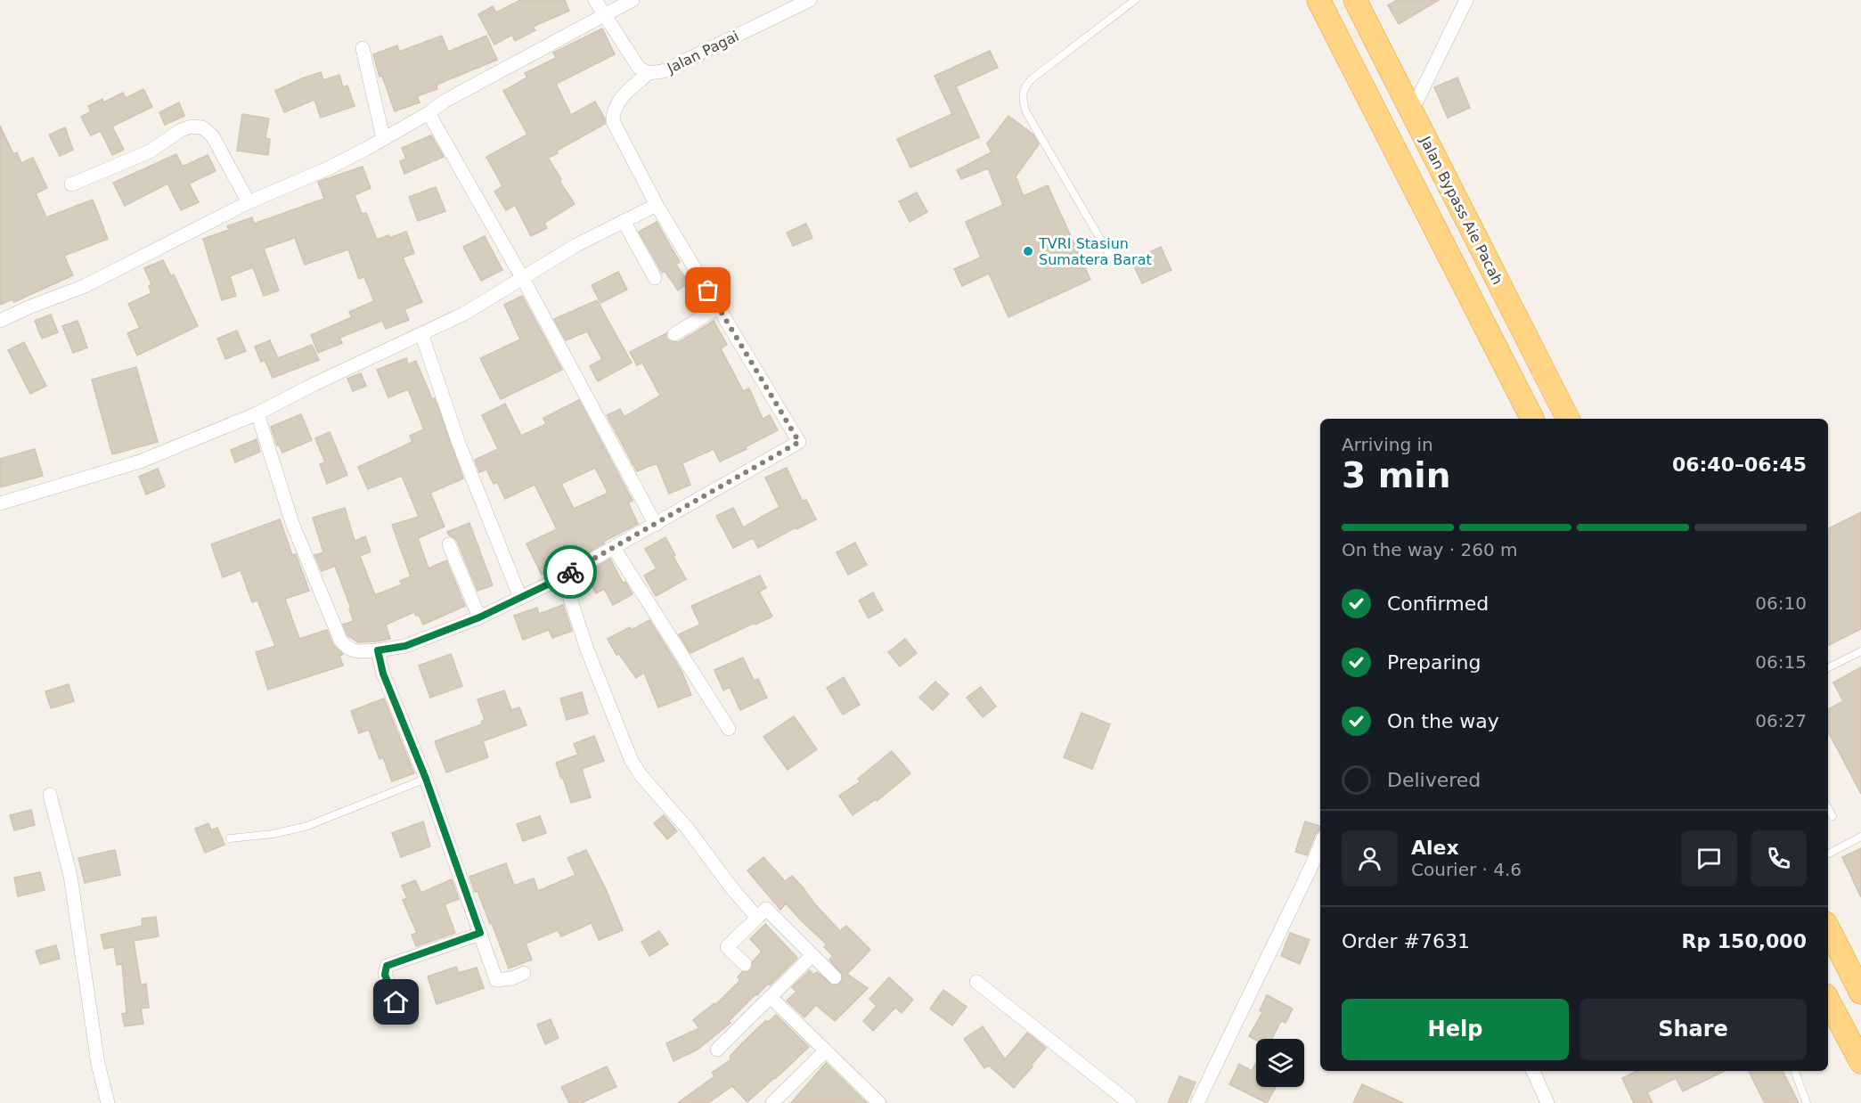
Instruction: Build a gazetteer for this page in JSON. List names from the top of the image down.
{
  "streets": {
    "highway": ["Jalan Bypass Aie Pacah"],
    "street": ["Jalan Pagai"]
  },
  "places": ["TVRI Stasiun Sumatera Barat"],
  "page": {
    "heading": ["3 min", "Arriving in", "06:40–06:45"],
    "panel": [
      "Alex",
      "Courier · 4.6",
      "Order #7631",
      "Rp 150,000"
    ],
    "bar": "On the way · 260 m",
    "list": [
      ["Confirmed", "06:10"],
      ["Preparing", "06:15"],
      ["On the way", "06:27"],
      "Delivered"
    ],
    "buttons": ["Help", "Share"]
  }
}
